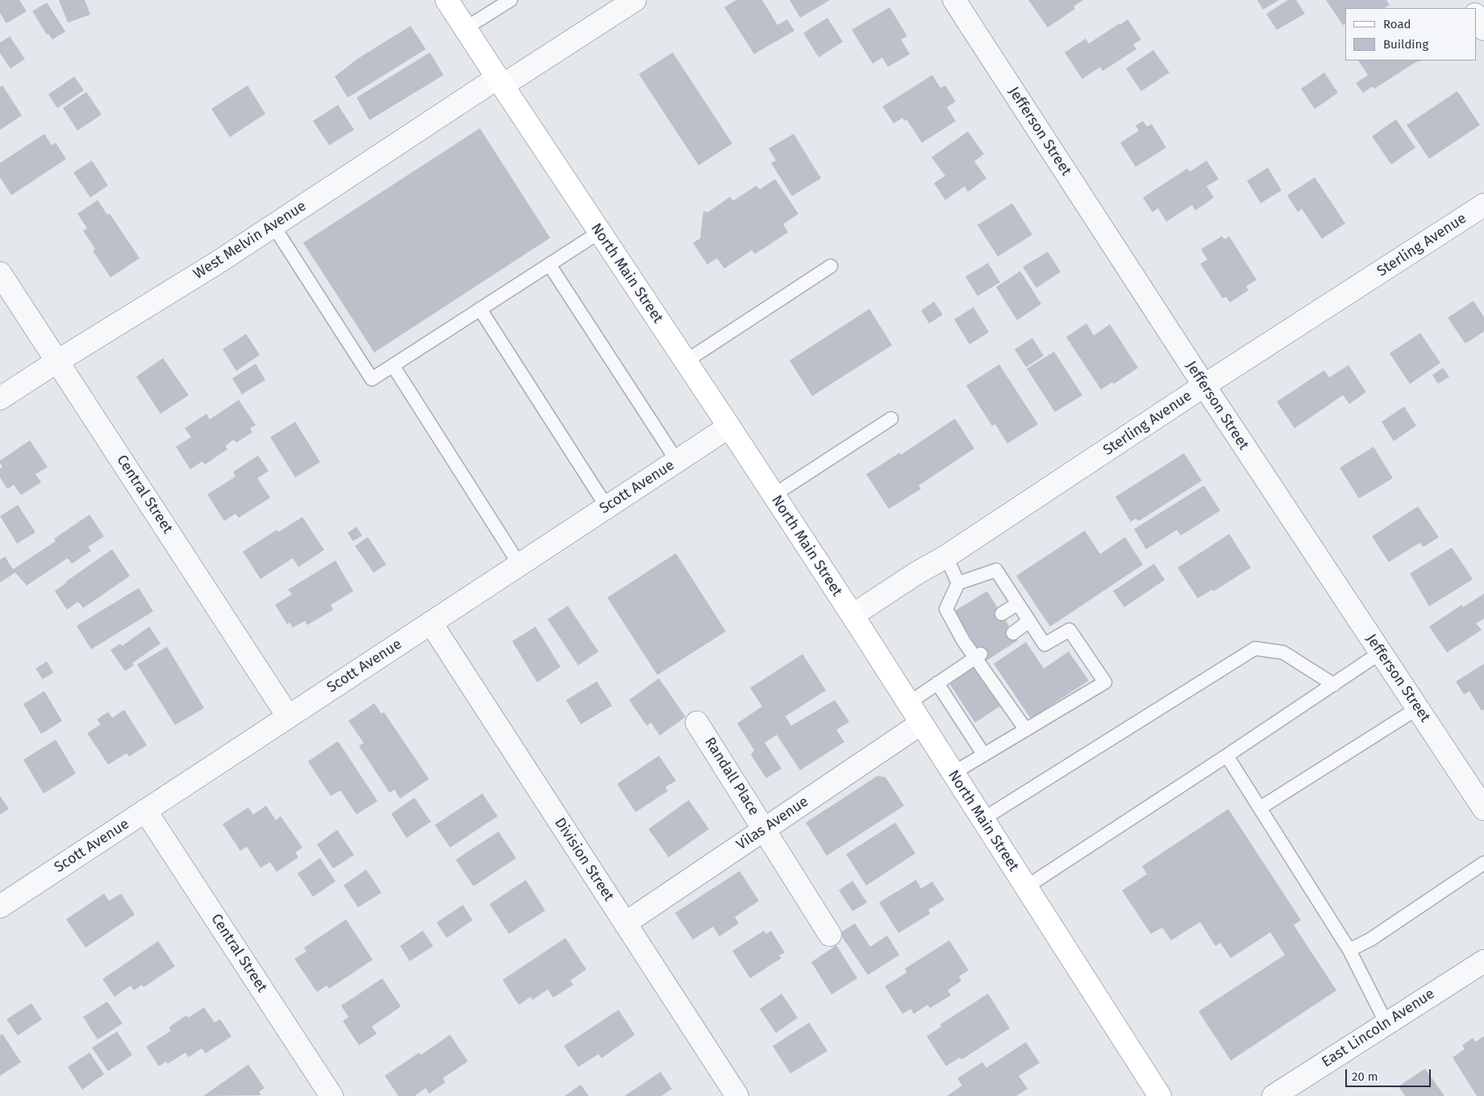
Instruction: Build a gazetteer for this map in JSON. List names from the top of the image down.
{
  "streets": {
    "main road": ["North Main Street"],
    "street": [
      "Jefferson Street",
      "West Melvin Avenue",
      "Sterling Avenue",
      "Scott Avenue",
      "Central Street",
      "Randall Place",
      "Vilas Avenue",
      "Division Street",
      "East Lincoln Avenue"
    ]
  },
  "crossings": [
    ["Jefferson Street", "Sterling Avenue"],
    ["West Melvin Avenue", "North Main Street"],
    ["West Melvin Avenue", "Central Street"],
    ["Sterling Avenue", "North Main Street"],
    ["North Main Street", "Scott Avenue"],
    ["North Main Street", "Vilas Avenue"],
    ["Scott Avenue", "Central Street"],
    ["Scott Avenue", "Division Street"],
    ["Randall Place", "Vilas Avenue"],
    ["Vilas Avenue", "Division Street"]
  ],
  "legend": ["Road", "Building"],
  "scale_bar": "20 m"
}
